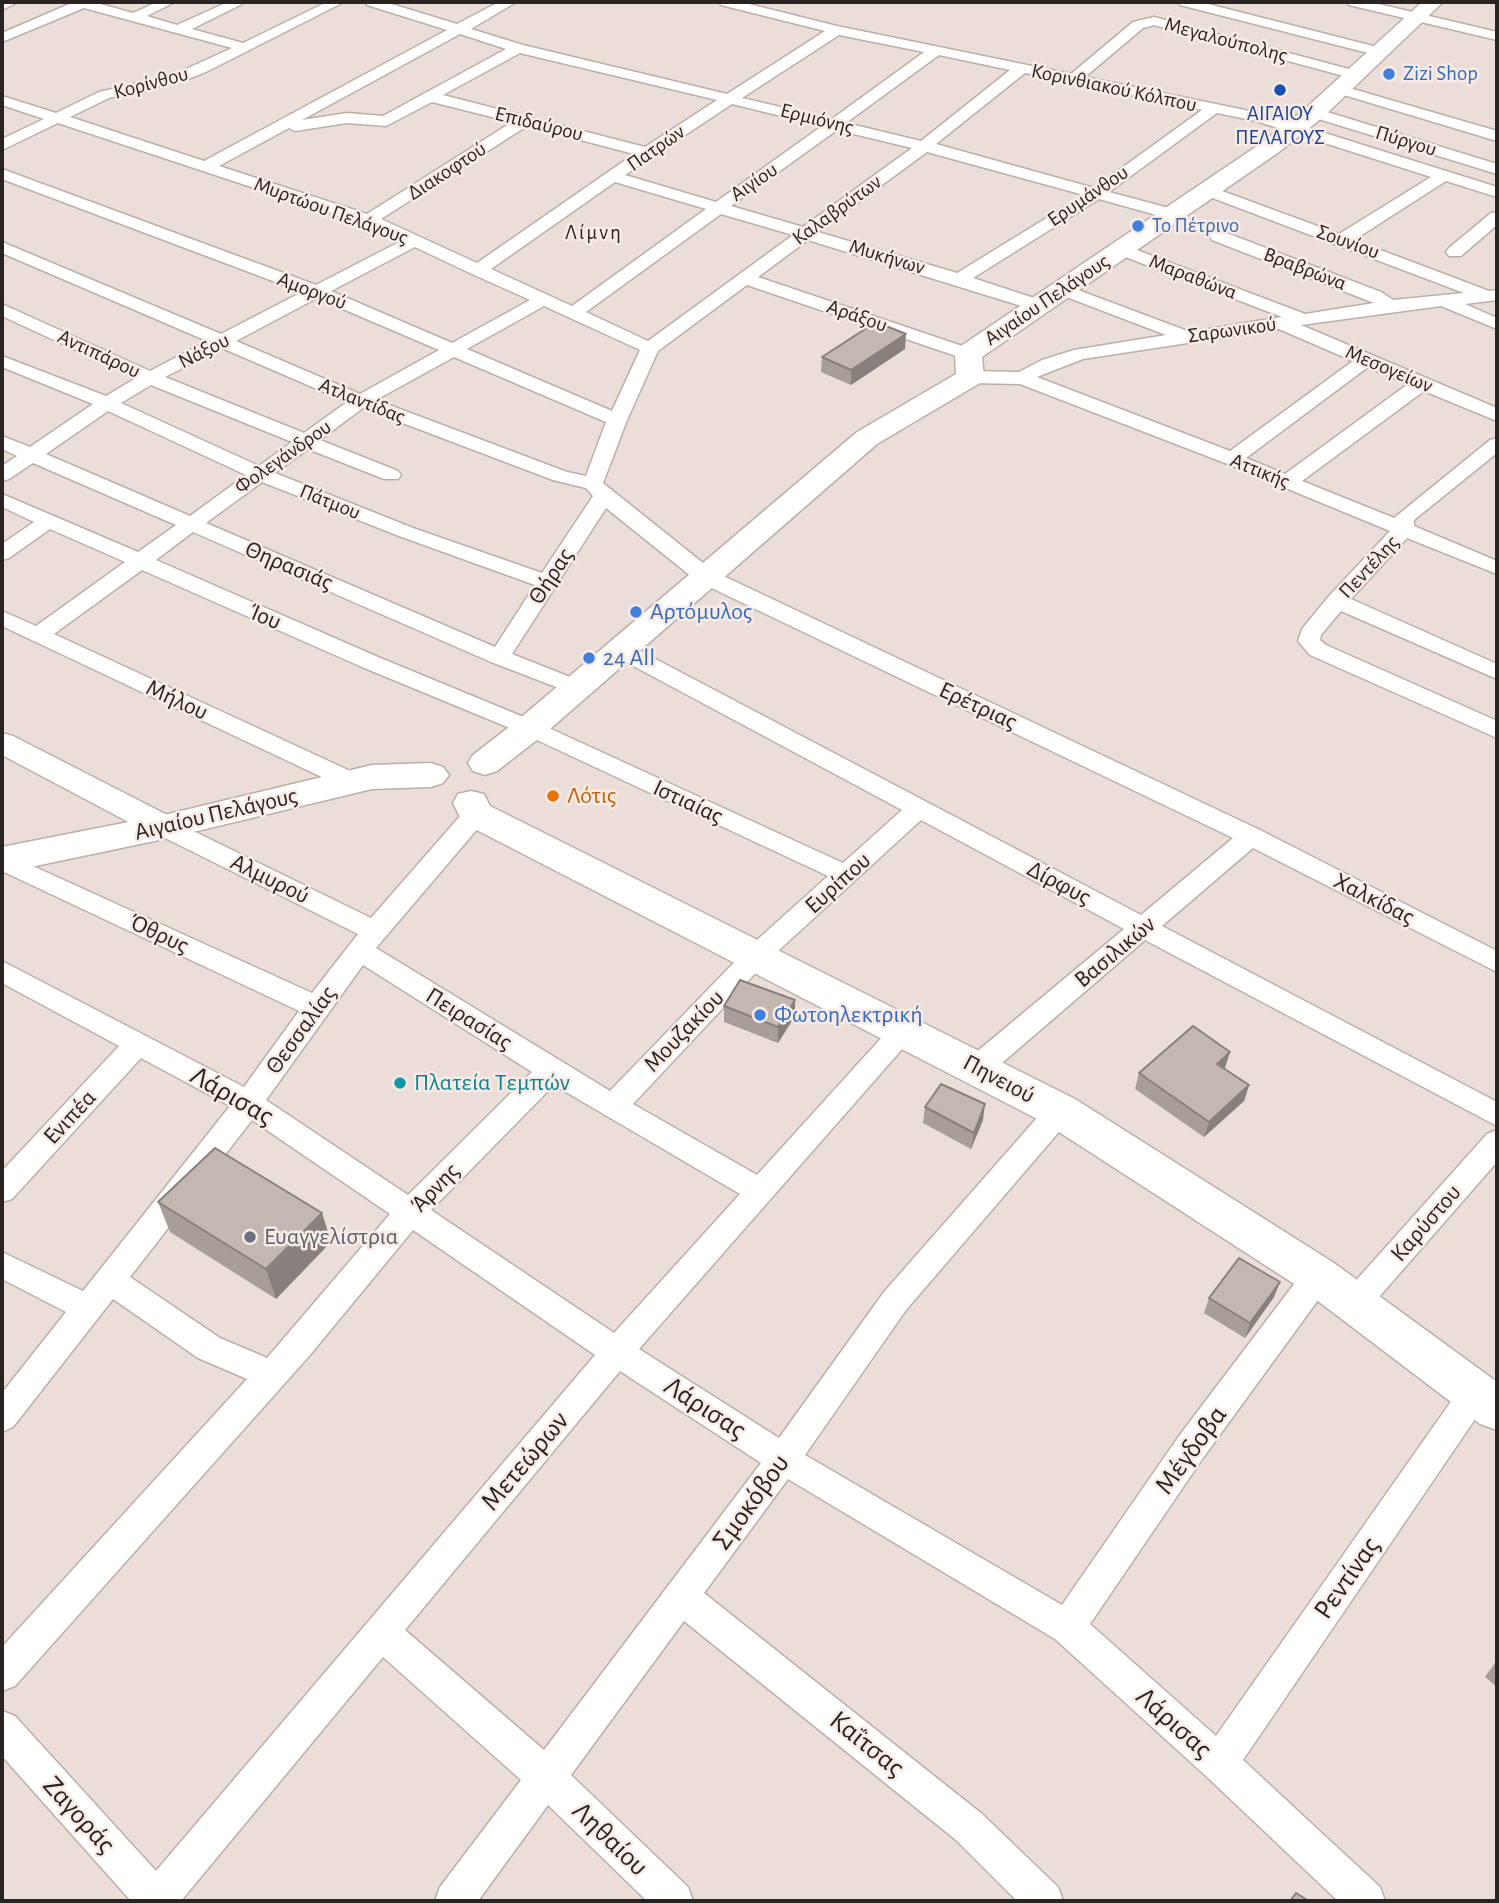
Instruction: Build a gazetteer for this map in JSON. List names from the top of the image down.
{
  "streets": {
    "main road": ["Αιγαίου Πελάγους", "Πηνειού"],
    "street": [
      "Μεγαλούπολης",
      "Κορίνθου",
      "Κορινθιακού Κόλπου",
      "Ερμιόνης",
      "Επιδαύρου",
      "Πύργου",
      "Πατρών",
      "Διακοφτού",
      "Αιγίου",
      "Ερυμάνθου",
      "Καλαβρύτων",
      "Μυρτώου Πελάγους",
      "Σουνίου",
      "Μυκήνων",
      "Βραβρώνα",
      "Μαραθώνα",
      "Αμοργού",
      "Αράξου",
      "Σαρωνικού",
      "Νάξου",
      "Αντιπάρου",
      "Μεσογείων",
      "Ατλαντίδας",
      "Φολεγάνδρου",
      "Αττικής",
      "Πάτμου",
      "Θηρασιάς",
      "Πεντέλης",
      "Θήρας",
      "Ίου",
      "Μήλου",
      "Ερέτριας",
      "Ιστιαίας",
      "Αλμυρού",
      "Ευρίπου",
      "Δίρφυς",
      "Χαλκίδας",
      "Όθρυς",
      "Βασιλικών",
      "Πειρασίας",
      "Θεσσαλίας",
      "Μουζακίου",
      "Λάρισας",
      "Ενιπέα",
      "Άρνης",
      "Καρύστου",
      "Μέγδοβα",
      "Μετεώρων",
      "Σμοκόβου",
      "Ρεντίνας",
      "Καΐτσας",
      "Ζαγοράς",
      "Ληθαίου"
    ]
  },
  "crossings": [
    ["Μεγαλούπολης", "Κορινθιακού Κόλπου"],
    ["Μεγαλούπολης", "Αιγαίου Πελάγους"],
    ["Κορίνθου", "Μυρτώου Πελάγους"],
    ["Κορινθιακού Κόλπου", "Πύργου"],
    ["Κορινθιακού Κόλπου", "Πατρών"],
    ["Κορινθιακού Κόλπου", "Αιγίου"],
    ["Κορινθιακού Κόλπου", "Ερυμάνθου"],
    ["Κορινθιακού Κόλπου", "Καλαβρύτων"],
    ["Κορινθιακού Κόλπου", "Αιγαίου Πελάγους"],
    ["Ερμιόνης", "Πατρών"],
    ["Ερμιόνης", "Αιγίου"],
    ["Ερμιόνης", "Ερυμάνθου"],
    ["Ερμιόνης", "Καλαβρύτων"],
    ["Ερμιόνης", "Αιγαίου Πελάγους"],
    ["Επιδαύρου", "Πατρών"],
    ["Επιδαύρου", "Διακοφτού"],
    ["Πύργου", "Αιγαίου Πελάγους"],
    ["Πατρών", "Μυρτώου Πελάγους"],
    ["Πατρών", "Μυκήνων"],
    ["Διακοφτού", "Μυρτώου Πελάγους"],
    ["Αιγίου", "Μυρτώου Πελάγους"],
    ["Αιγίου", "Μυκήνων"],
    ["Ερυμάνθου", "Μυκήνων"],
    ["Καλαβρύτων", "Μυρτώου Πελάγους"],
    ["Καλαβρύτων", "Μυκήνων"],
    ["Καλαβρύτων", "Αράξου"],
    ["Καλαβρύτων", "Θήρας"],
    ["Μυρτώου Πελάγους", "Νάξου"],
    ["Μυρτώου Πελάγους", "Φολεγάνδρου"],
    ["Μυρτώου Πελάγους", "Θήρας"],
    ["Σουνίου", "Αιγαίου Πελάγους"],
    ["Σουνίου", "Σαρωνικού"],
    ["Μυκήνων", "Αιγαίου Πελάγους"],
    ["Βραβρώνα", "Σαρωνικού"],
    ["Μαραθώνα", "Αιγαίου Πελάγους"],
    ["Μαραθώνα", "Σαρωνικού"],
    ["Αμοργού", "Νάξου"],
    ["Αμοργού", "Φολεγάνδρου"],
    ["Αμοργού", "Θήρας"],
    ["Αιγαίου Πελάγους", "Αράξου"],
    ["Αιγαίου Πελάγους", "Σαρωνικού"],
    ["Αιγαίου Πελάγους", "Ατλαντίδας"],
    ["Αιγαίου Πελάγους", "Θηρασιάς"],
    ["Αιγαίου Πελάγους", "Ίου"],
    ["Αιγαίου Πελάγους", "Μήλου"],
    ["Αιγαίου Πελάγους", "Ερέτριας"],
    ["Αιγαίου Πελάγους", "Ιστιαίας"],
    ["Αιγαίου Πελάγους", "Αλμυρού"],
    ["Αιγαίου Πελάγους", "Δίρφυς"],
    ["Αιγαίου Πελάγους", "Όθρυς"],
    ["Αιγαίου Πελάγους", "Θεσσαλίας"],
    ["Αιγαίου Πελάγους", "Πηνειού"],
    ["Αράξου", "Σαρωνικού"],
    ["Σαρωνικού", "Μεσογείων"],
    ["Σαρωνικού", "Αττικής"],
    ["Νάξου", "Αντιπάρου"],
    ["Νάξου", "Ατλαντίδας"],
    ["Νάξου", "Πάτμου"],
    ["Νάξου", "Θηρασιάς"],
    ["Αντιπάρου", "Φολεγάνδρου"],
    ["Ατλαντίδας", "Φολεγάνδρου"],
    ["Ατλαντίδας", "Θήρας"],
    ["Ατλαντίδας", "Ερέτριας"],
    ["Φολεγάνδρου", "Πάτμου"],
    ["Φολεγάνδρου", "Θηρασιάς"],
    ["Φολεγάνδρου", "Ίου"],
    ["Φολεγάνδρου", "Μήλου"],
    ["Αττικής", "Πεντέλης"],
    ["Πάτμου", "Θήρας"],
    ["Θηρασιάς", "Θήρας"],
    ["Ίου", "Ιστιαίας"],
    ["Ερέτριας", "Χαλκίδας"],
    ["Ερέτριας", "Βασιλικών"],
    ["Ιστιαίας", "Ευρίπου"],
    ["Αλμυρού", "Πειρασίας"],
    ["Αλμυρού", "Θεσσαλίας"],
    ["Ευρίπου", "Δίρφυς"],
    ["Ευρίπου", "Μουζακίου"],
    ["Ευρίπου", "Πηνειού"],
    ["Δίρφυς", "Βασιλικών"],
    ["Χαλκίδας", "Βασιλικών"],
    ["Όθρυς", "Θεσσαλίας"],
    ["Βασιλικών", "Πηνειού"],
    ["Πειρασίας", "Θεσσαλίας"],
    ["Πειρασίας", "Μουζακίου"],
    ["Πειρασίας", "Άρνης"],
    ["Πειρασίας", "Μετεώρων"],
    ["Θεσσαλίας", "Πηνειού"],
    ["Θεσσαλίας", "Λάρισας"],
    ["Μουζακίου", "Πηνειού"],
    ["Πηνειού", "Καρύστου"],
    ["Πηνειού", "Μέγδοβα"],
    ["Πηνειού", "Μετεώρων"],
    ["Πηνειού", "Σμοκόβου"],
    ["Πηνειού", "Ρεντίνας"],
    ["Λάρισας", "Ενιπέα"],
    ["Λάρισας", "Άρνης"],
    ["Λάρισας", "Μέγδοβα"],
    ["Λάρισας", "Μετεώρων"],
    ["Λάρισας", "Σμοκόβου"],
    ["Λάρισας", "Ρεντίνας"],
    ["Μετεώρων", "Ζαγοράς"],
    ["Σμοκόβου", "Καΐτσας"],
    ["Σμοκόβου", "Ληθαίου"]
  ],
  "districts": ["Λίμνη"],
  "places": [
    "Zizi Shop",
    "ΑΙΓΑΙΟΥ ΠΕΛΑΓΟΥΣ",
    "Το Πέτρινο",
    "Αρτόμυλος",
    "24 All",
    "Λότις",
    "Φωτοηλεκτρική",
    "Πλατεία Τεμπών",
    "Ευαγγελίστρια"
  ]
}
